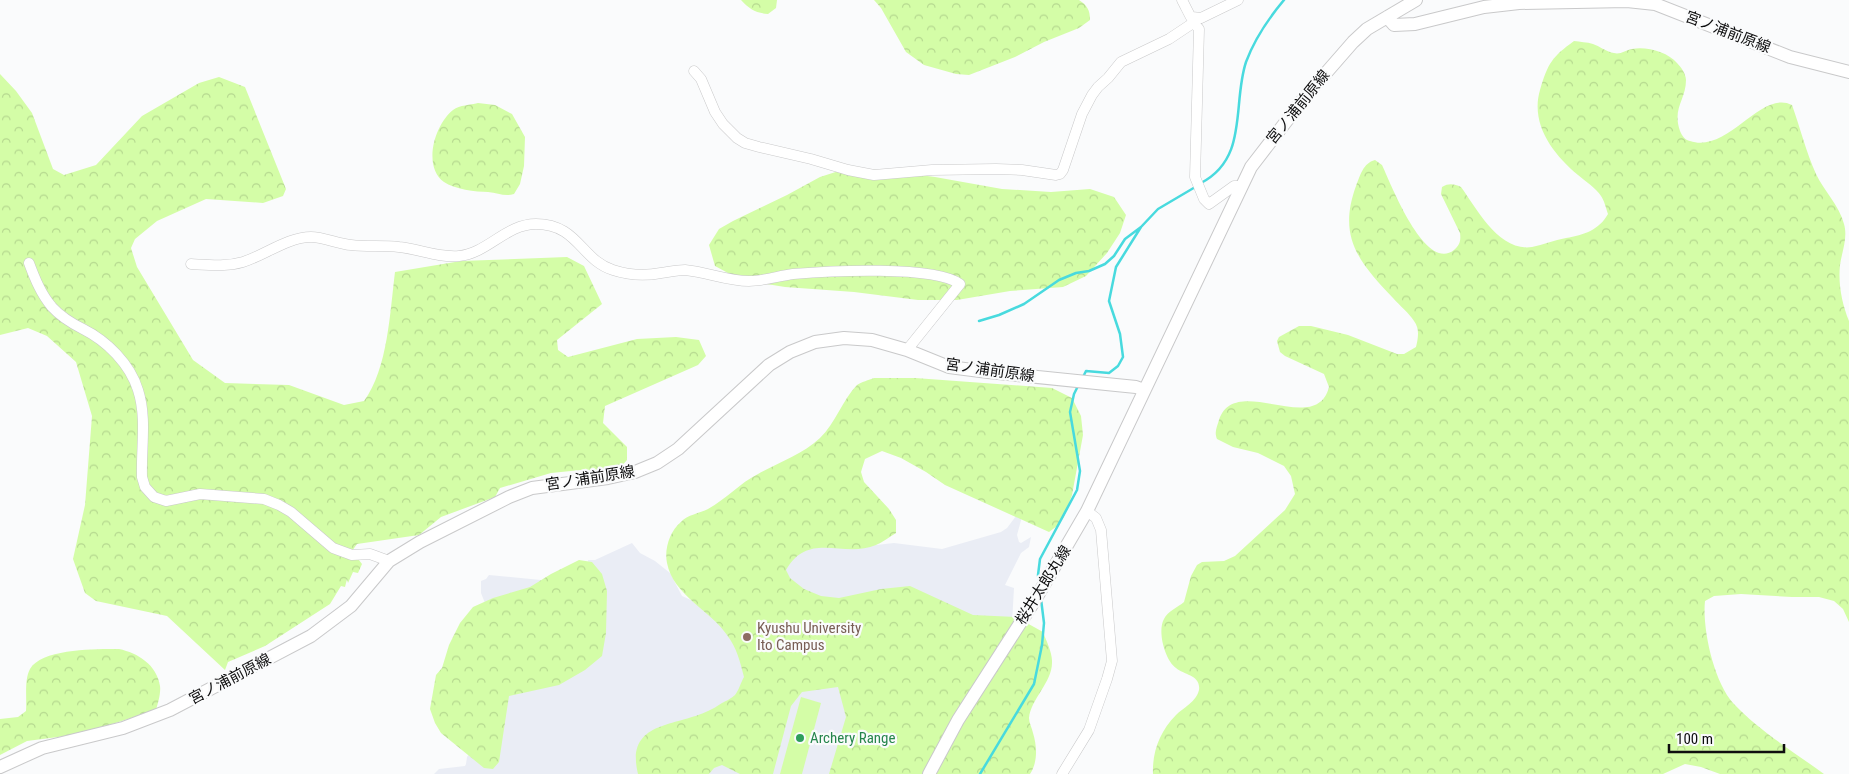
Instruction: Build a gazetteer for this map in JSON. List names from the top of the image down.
{
  "streets": {
    "main road": ["宮ノ浦前原線", "桜井太郎丸線"]
  },
  "crossings": [
    ["宮ノ浦前原線", "桜井太郎丸線"]
  ],
  "places": ["Kyushu University Ito Campus", "Archery Range"],
  "scale_bar": "100 m"
}
